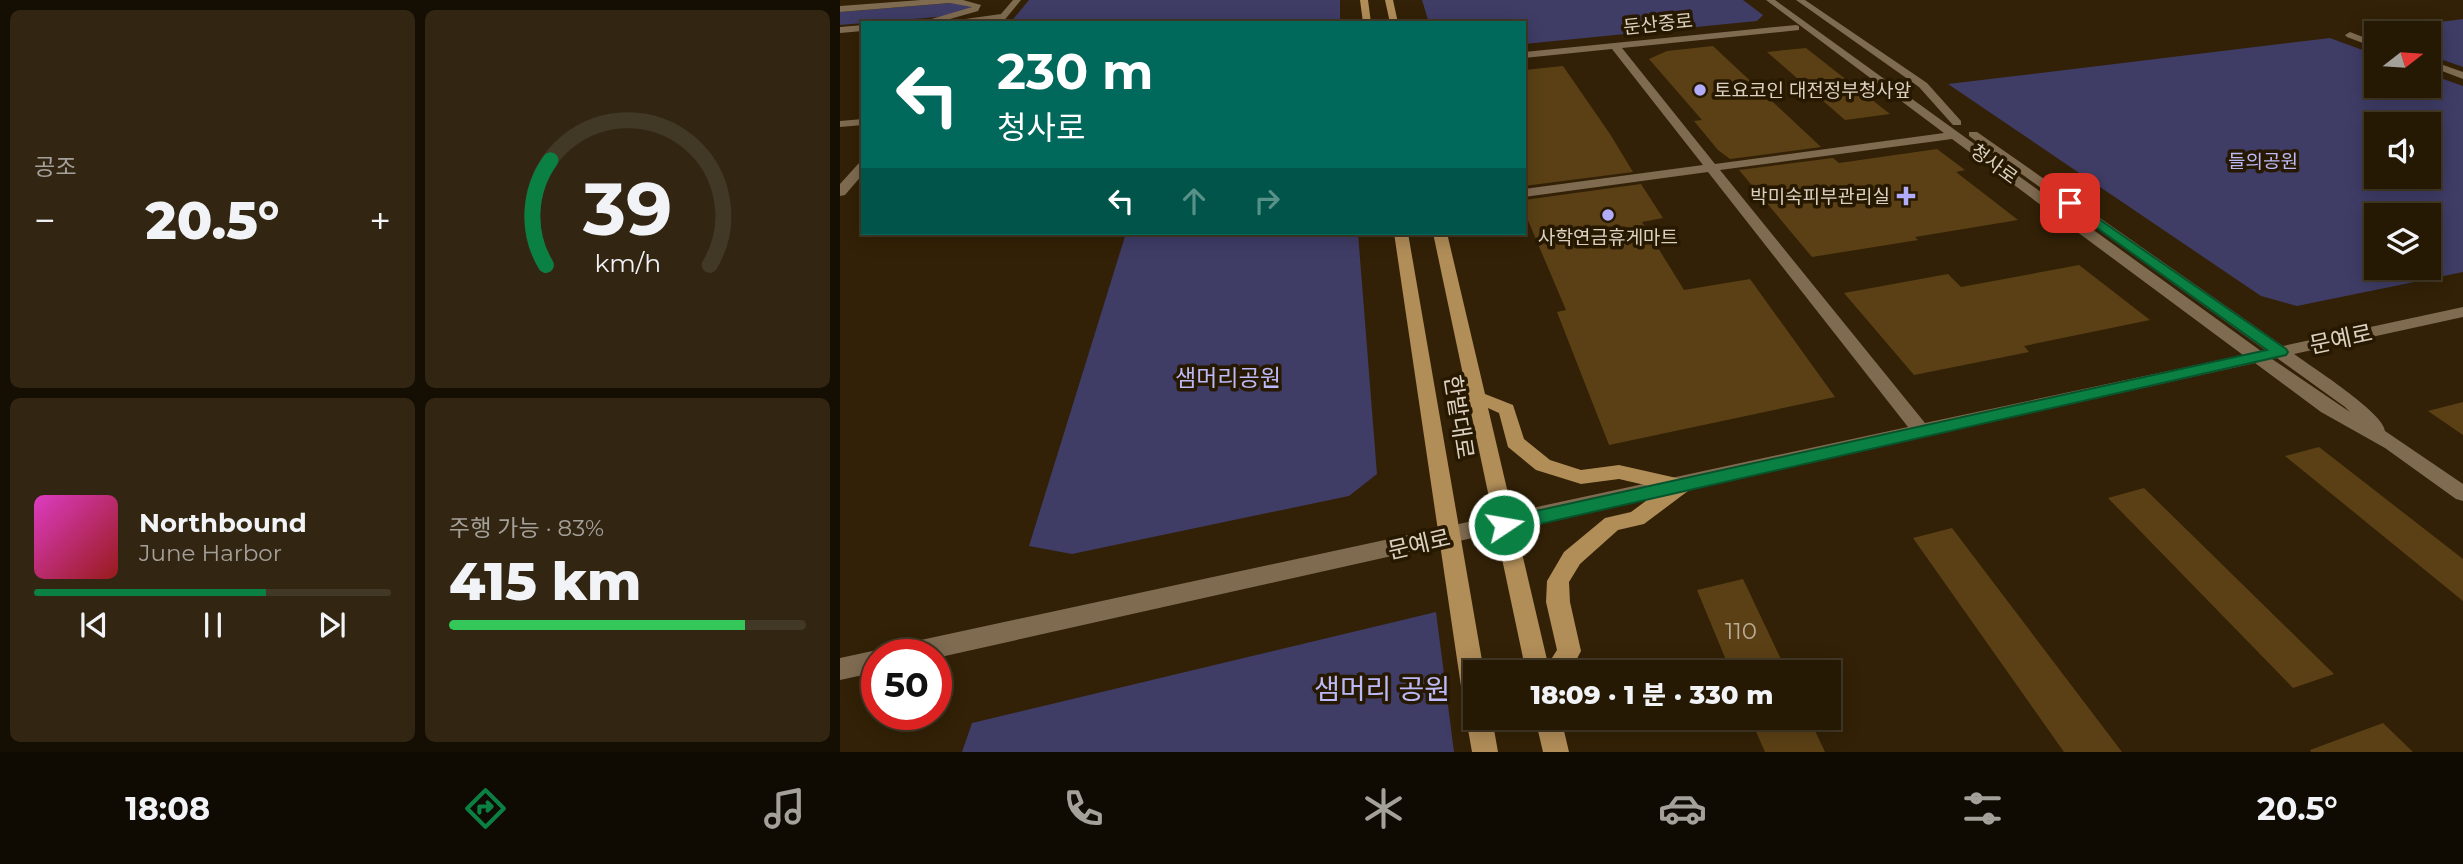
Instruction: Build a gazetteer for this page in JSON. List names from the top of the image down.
{
  "streets": {
    "main road": ["한밭대로"],
    "street": ["둔산중로", "청사로", "문예로"]
  },
  "crossings": [
    ["청사로", "문예로"],
    ["문예로", "한밭대로"]
  ],
  "parks": ["들의공원", "샘머리공원", "샘머리 공원"],
  "places": {
    "other": ["토요코인 대전정부청사앞", "사학연금휴게마트"],
    "health": ["박미숙피부관리실"]
  },
  "house_numbers": ["110"],
  "north": "right",
  "page": {
    "tile": [
      "공조",
      ["주행 가능 · 83%", "415 km"]
    ],
    "turn": ["230 m", "청사로"],
    "heat": ["−", "20.5°", "+"],
    "song": ["Northbound", "June Harbor"],
    "limit": "50",
    "trip": "18:09 · 1 분 · 330 m",
    "tabs": ["18:08", "20.5°"],
    "gauge": ["39", "km/h"]
  }
}
